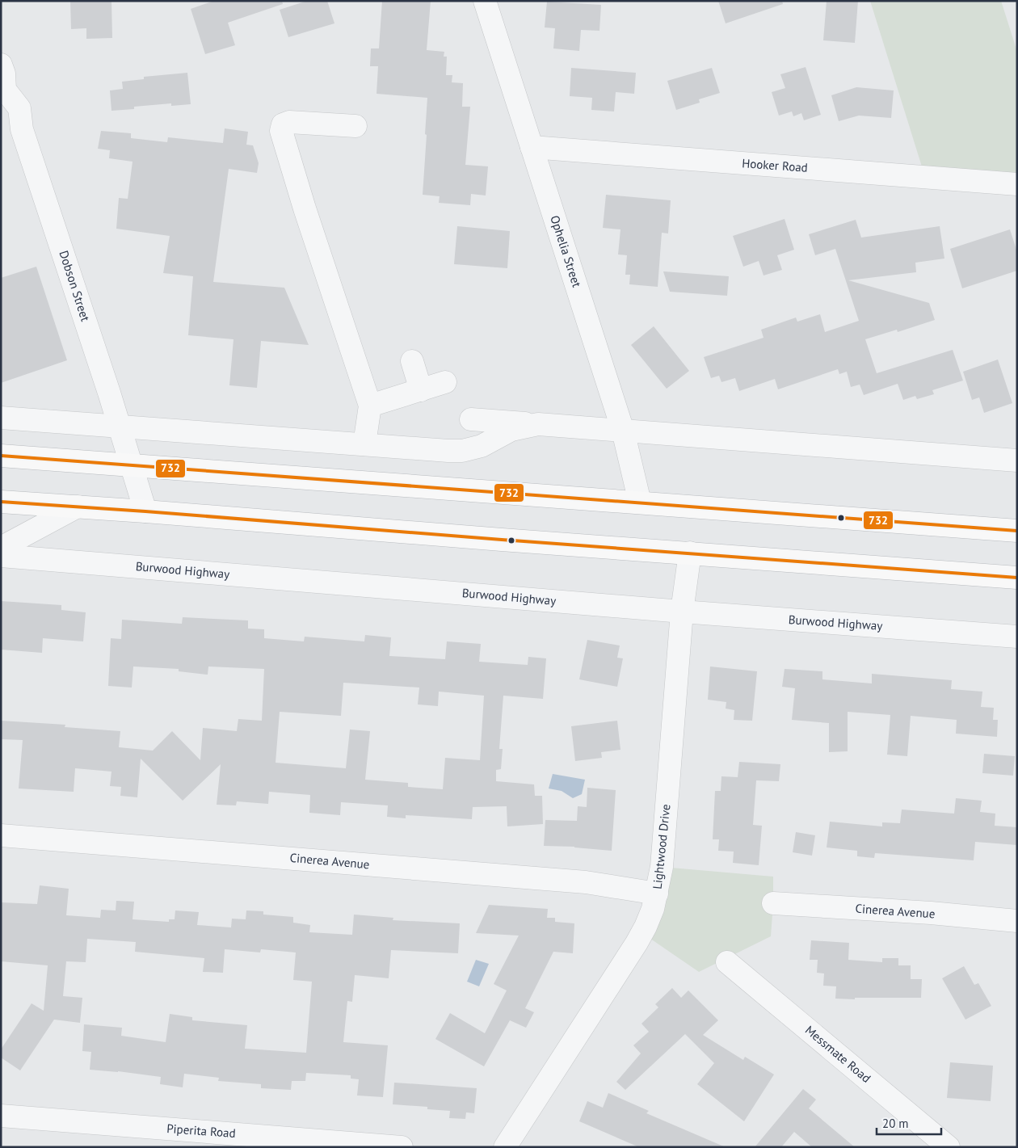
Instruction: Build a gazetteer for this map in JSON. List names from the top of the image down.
{
  "streets": {
    "street": [
      "Hooker Road",
      "Ophelia Street",
      "Dobson Street",
      "Burwood Highway",
      "Lightwood Drive",
      "Cinerea Avenue",
      "Messmate Road",
      "Piperita Road"
    ]
  },
  "crossings": [
    ["Hooker Road", "Ophelia Street"],
    ["Burwood Highway", "Lightwood Drive"],
    ["Lightwood Drive", "Cinerea Avenue"]
  ],
  "lines": ["transit line 732"],
  "scale_bar": "20 m"
}
